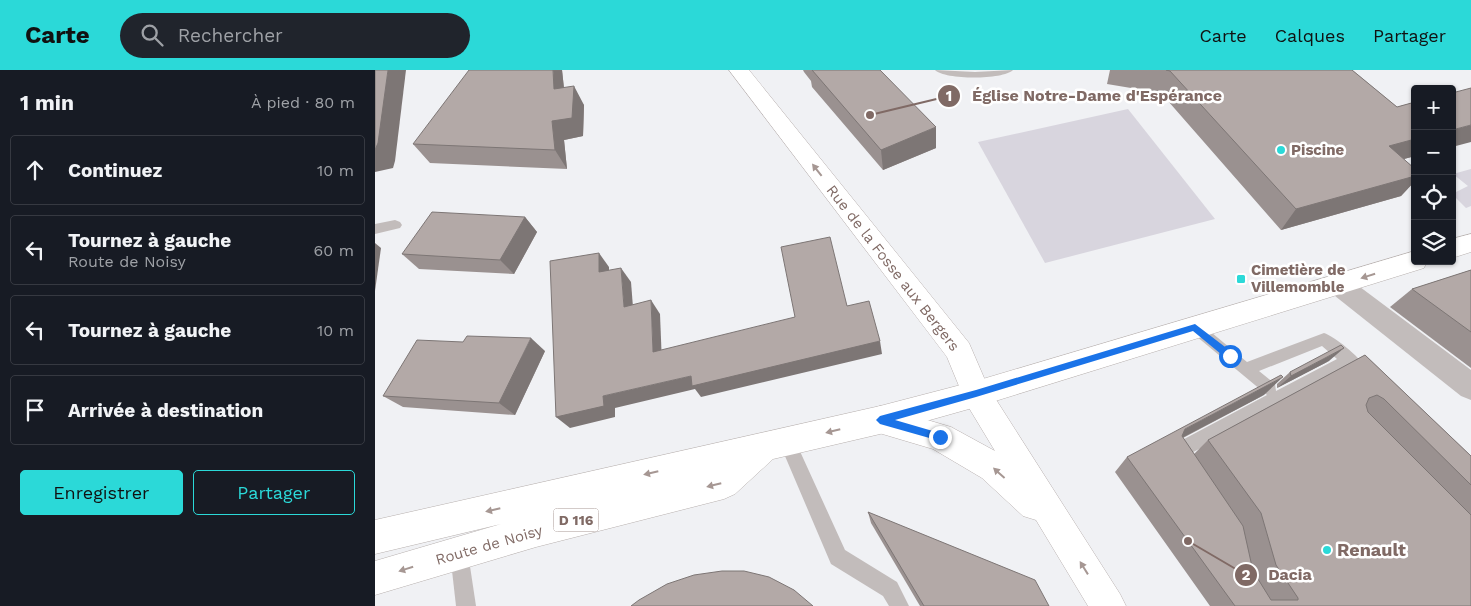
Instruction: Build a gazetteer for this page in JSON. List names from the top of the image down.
{
  "streets": {
    "main road": ["Rue de la Fosse aux Bergers", "D 116", "Route de Noisy"]
  },
  "crossings": [
    ["Rue de la Fosse aux Bergers", "Route de Noisy"]
  ],
  "one_way": ["Rue de la Fosse aux Bergers", "Route de Noisy"],
  "places": {
    "other": [
      "Église Notre-Dame d'Espérance",
      "Piscine",
      "Dacia",
      "Renault"
    ],
    "transit": ["Cimetière de Villemomble"]
  },
  "page": {
    "header": "Carte",
    "search": "Rechercher",
    "nav": ["Carte", "Calques", "Partager"],
    "heading": ["1 min", "À pied · 80 m"],
    "map_buttons": ["+", "−"],
    "list": [
      ["Continuez", "10 m"],
      ["Tournez à gauche", "Route de Noisy", "60 m"],
      ["Tournez à gauche", "10 m"],
      "Arrivée à destination"
    ],
    "buttons": ["Enregistrer", "Partager"]
  }
}
